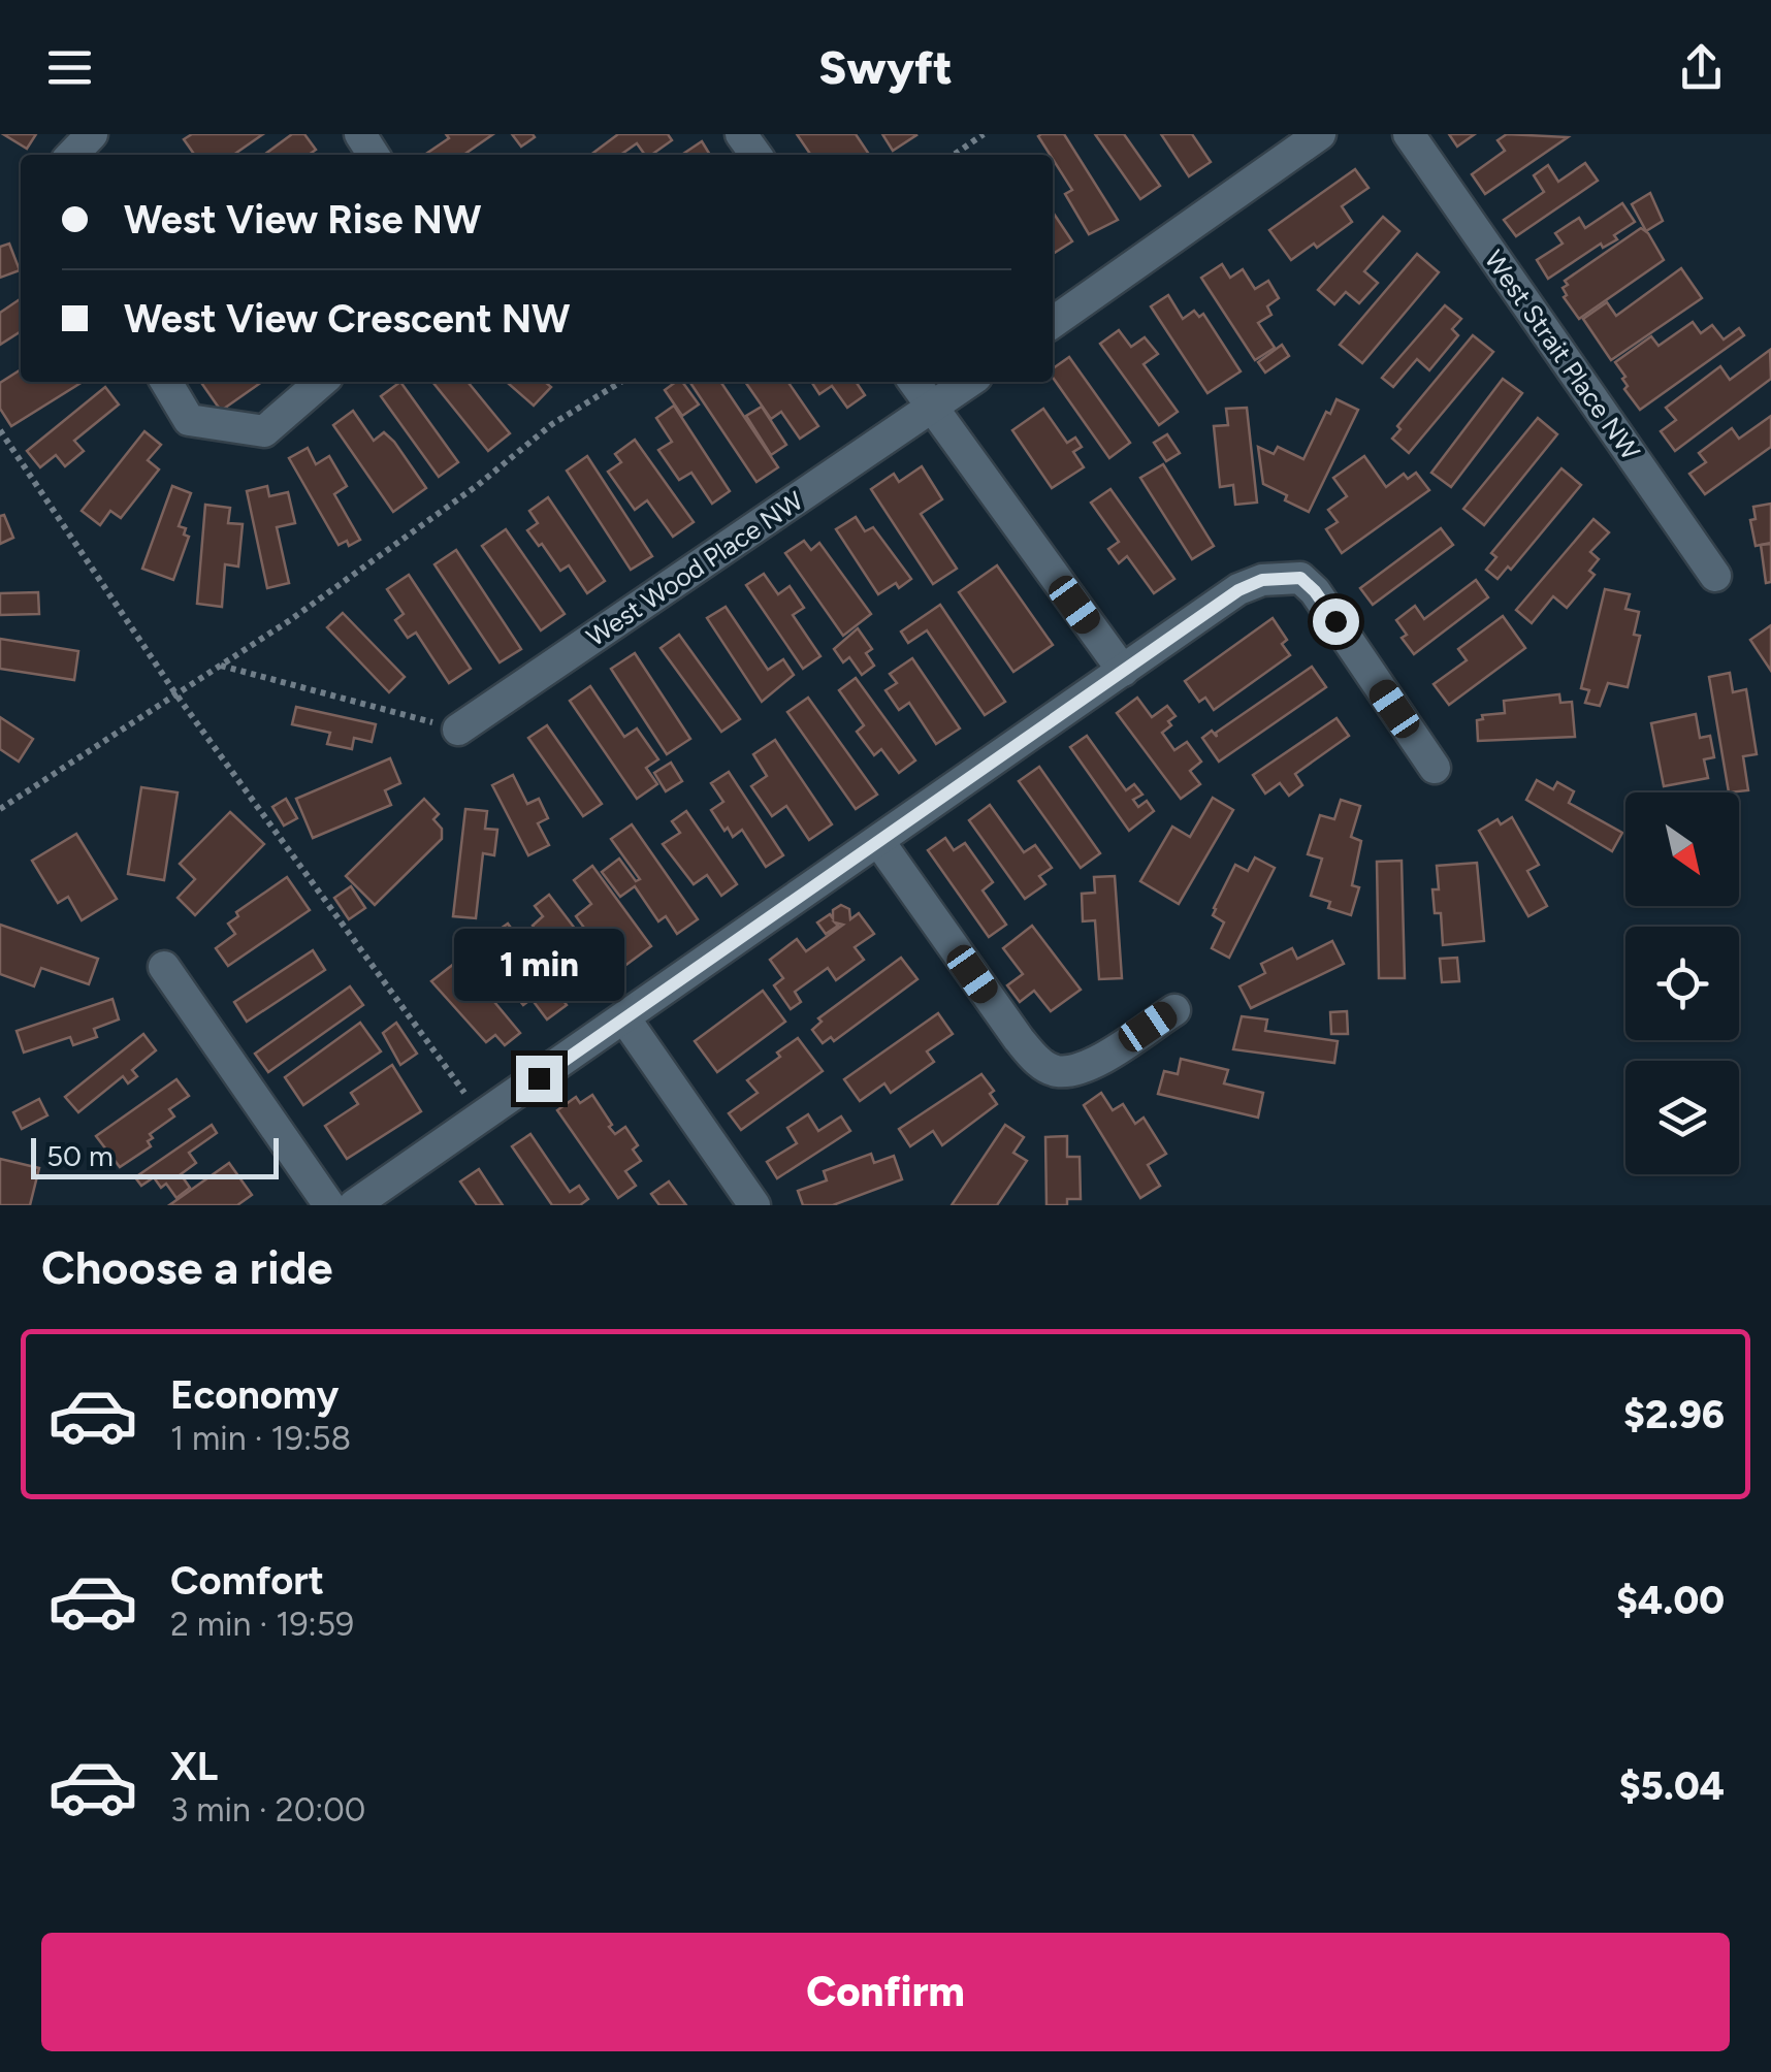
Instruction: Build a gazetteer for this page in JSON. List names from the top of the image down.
{
  "streets": {
    "street": ["West Strait Place NW", "West Wood Place NW"]
  },
  "scale_bar": "50 m",
  "north": "bottom right",
  "page": {
    "header": "Swyft",
    "banner": ["West View Rise NW", "West View Crescent NW"],
    "bubble": "1 min",
    "scale": "50 m",
    "heading": "Choose a ride",
    "list": [
      {
        "name": "Economy",
        "note": "1 min · 19:58",
        "value": "$2.96"
      },
      {
        "name": "Comfort",
        "note": "2 min · 19:59",
        "value": "$4.00"
      },
      {
        "name": "XL",
        "note": "3 min · 20:00",
        "value": "$5.04"
      }
    ],
    "buttons": "Confirm"
  }
}
